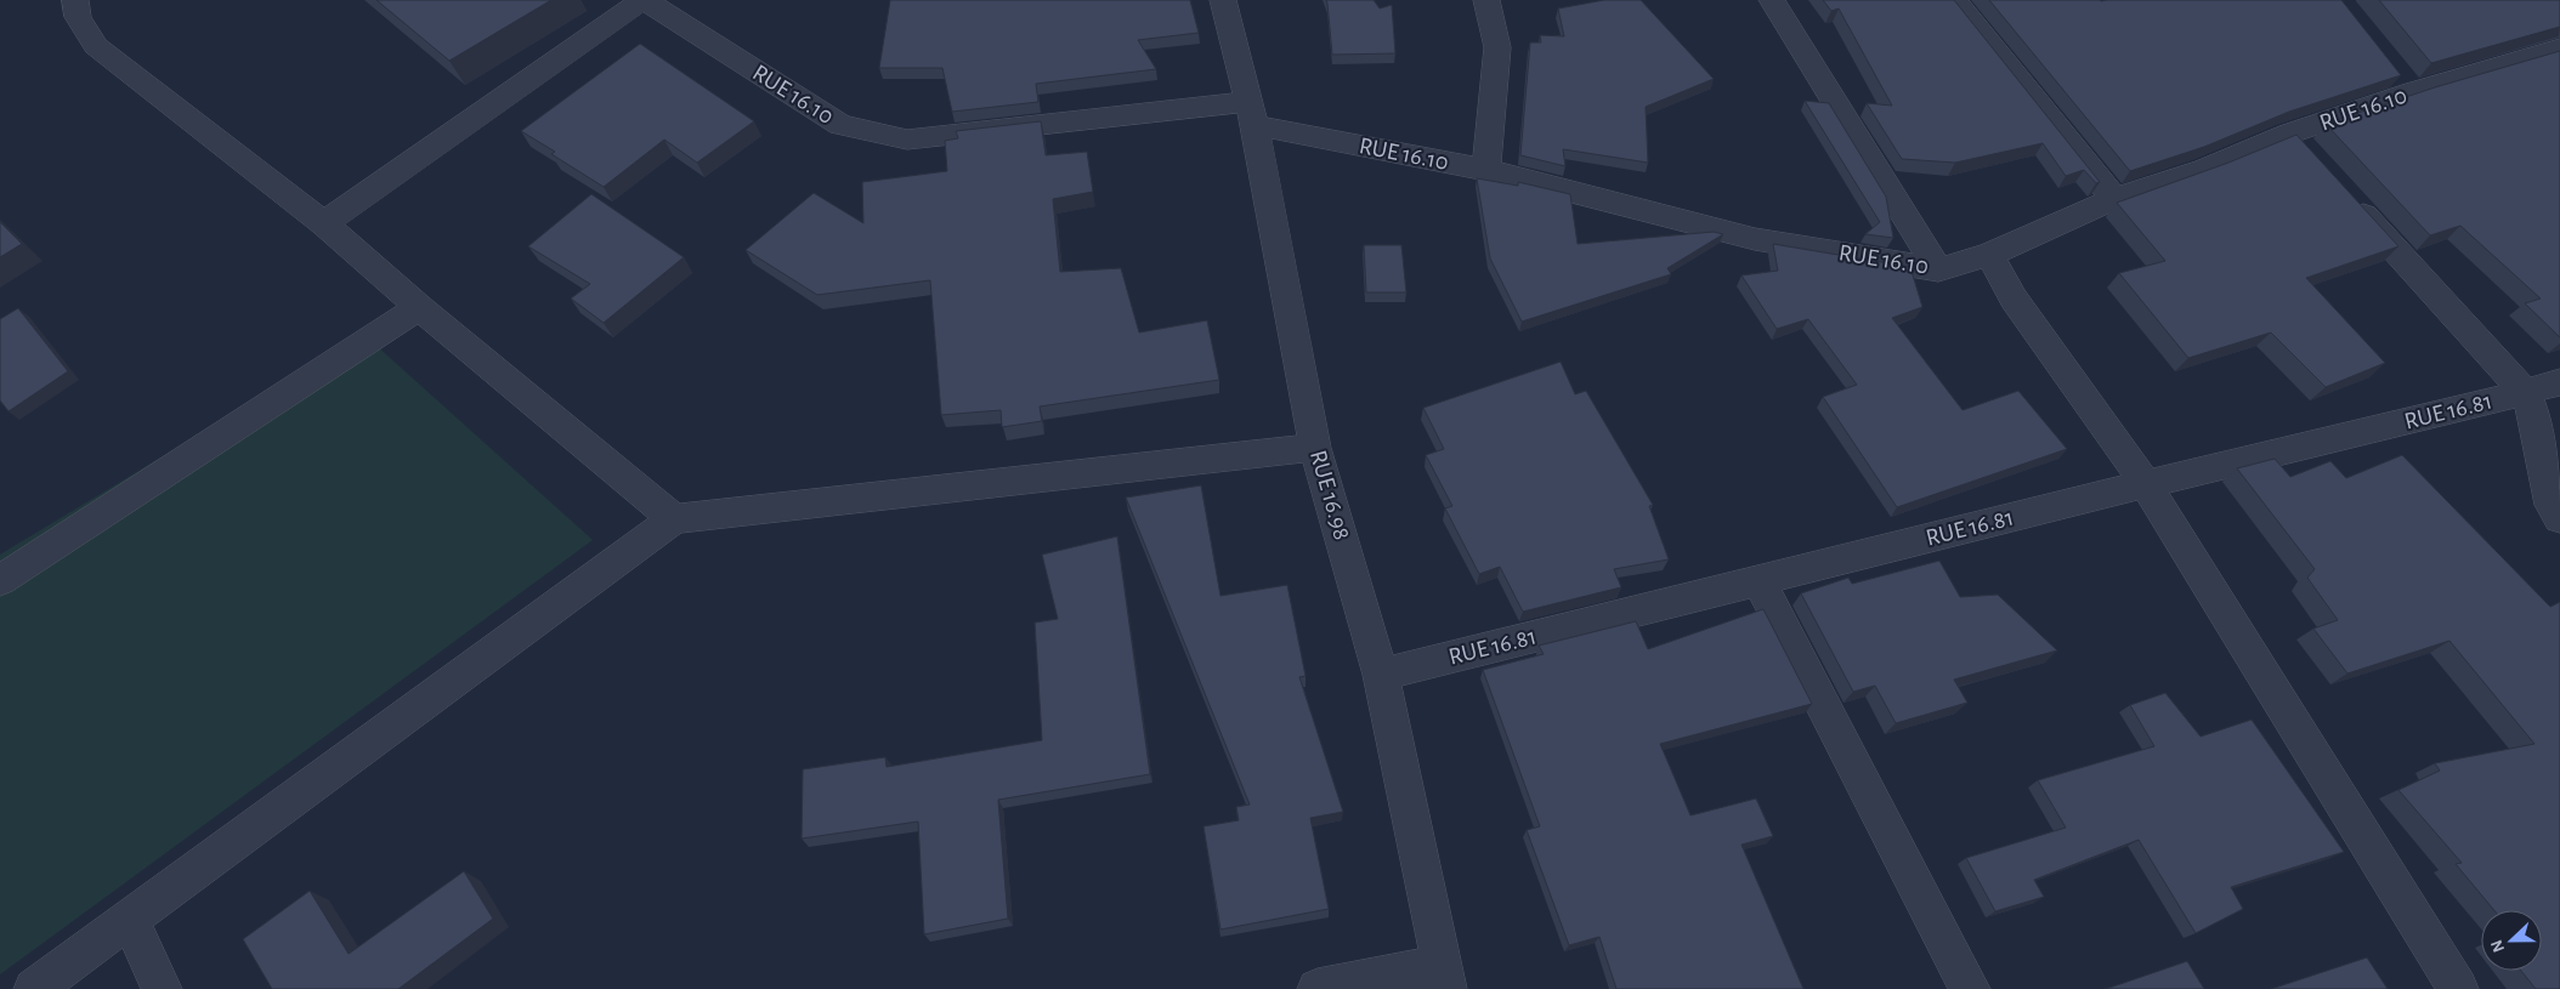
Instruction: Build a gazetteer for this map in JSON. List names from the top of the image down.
{
  "streets": {
    "street": ["RUE 16.10", "RUE 16.81", "RUE 16.98"]
  },
  "crossings": [
    ["RUE 16.10", "RUE 16.98"],
    ["RUE 16.81", "RUE 16.98"]
  ],
  "north": "left"
}
